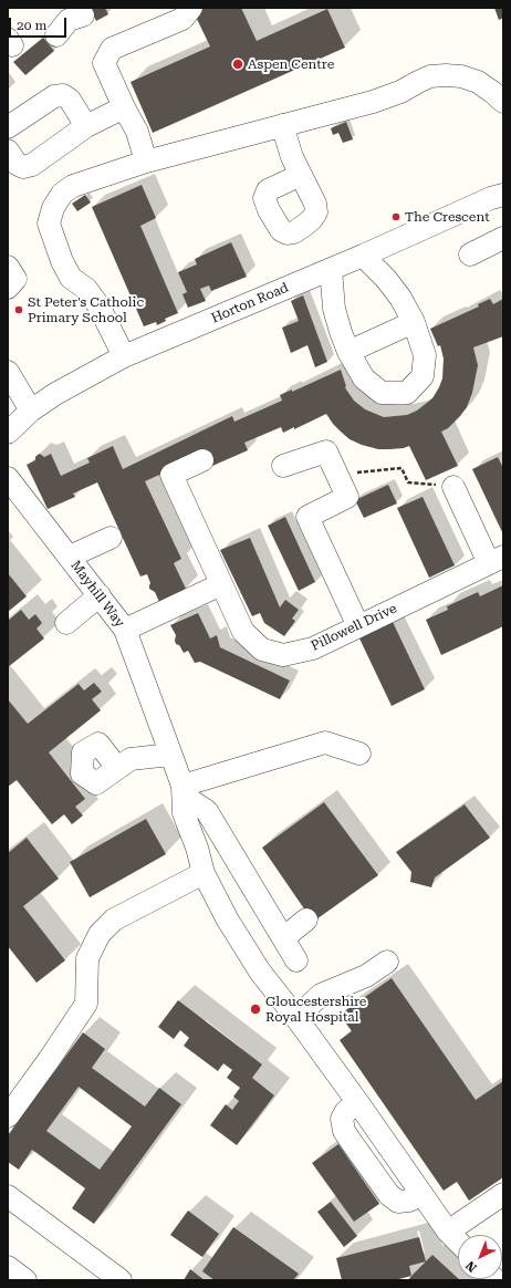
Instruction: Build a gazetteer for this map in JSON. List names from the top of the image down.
{
  "streets": {
    "street": ["Horton Road", "Mayhill Way", "Pillowell Drive"]
  },
  "places": [
    "Aspen Centre",
    "The Crescent",
    "St Peter's Catholic Primary School",
    "Gloucestershire Royal Hospital"
  ],
  "scale_bar": "20 m",
  "north": "bottom left"
}
